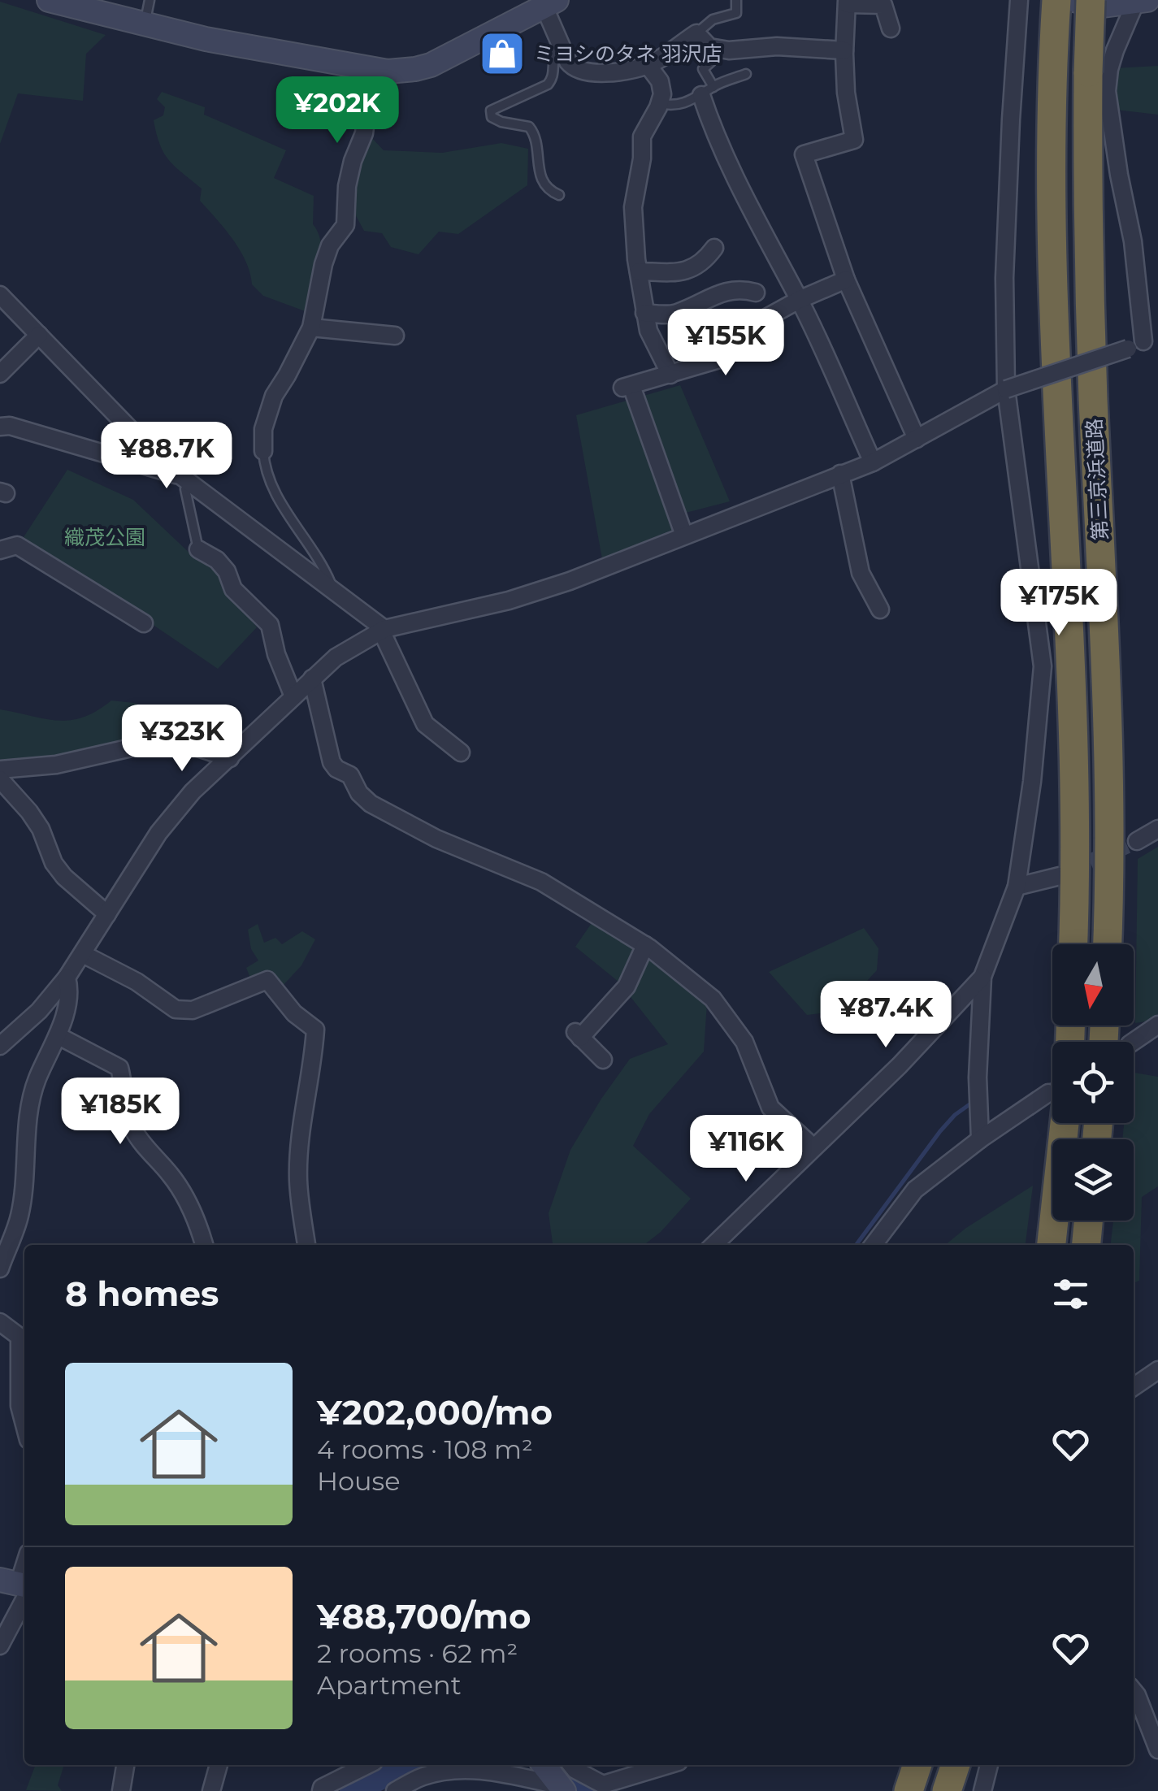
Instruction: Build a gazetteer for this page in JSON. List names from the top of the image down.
{
  "streets": {
    "highway": ["第三京浜道路"]
  },
  "parks": ["織茂公園"],
  "places": {
    "shop": ["ミヨシのタネ 羽沢店"]
  },
  "north": "bottom",
  "page": {
    "price": [
      "¥202K",
      "¥155K",
      "¥88.7K",
      "¥175K",
      "¥323K",
      "¥87.4K",
      "¥185K",
      "¥116K"
    ],
    "heading": "8 homes",
    "list": [
      {
        "name": "¥202,000/mo",
        "note": "4 rooms · 108 m² · House"
      },
      {
        "name": "¥88,700/mo",
        "note": "2 rooms · 62 m² · Apartment"
      }
    ]
  }
}
